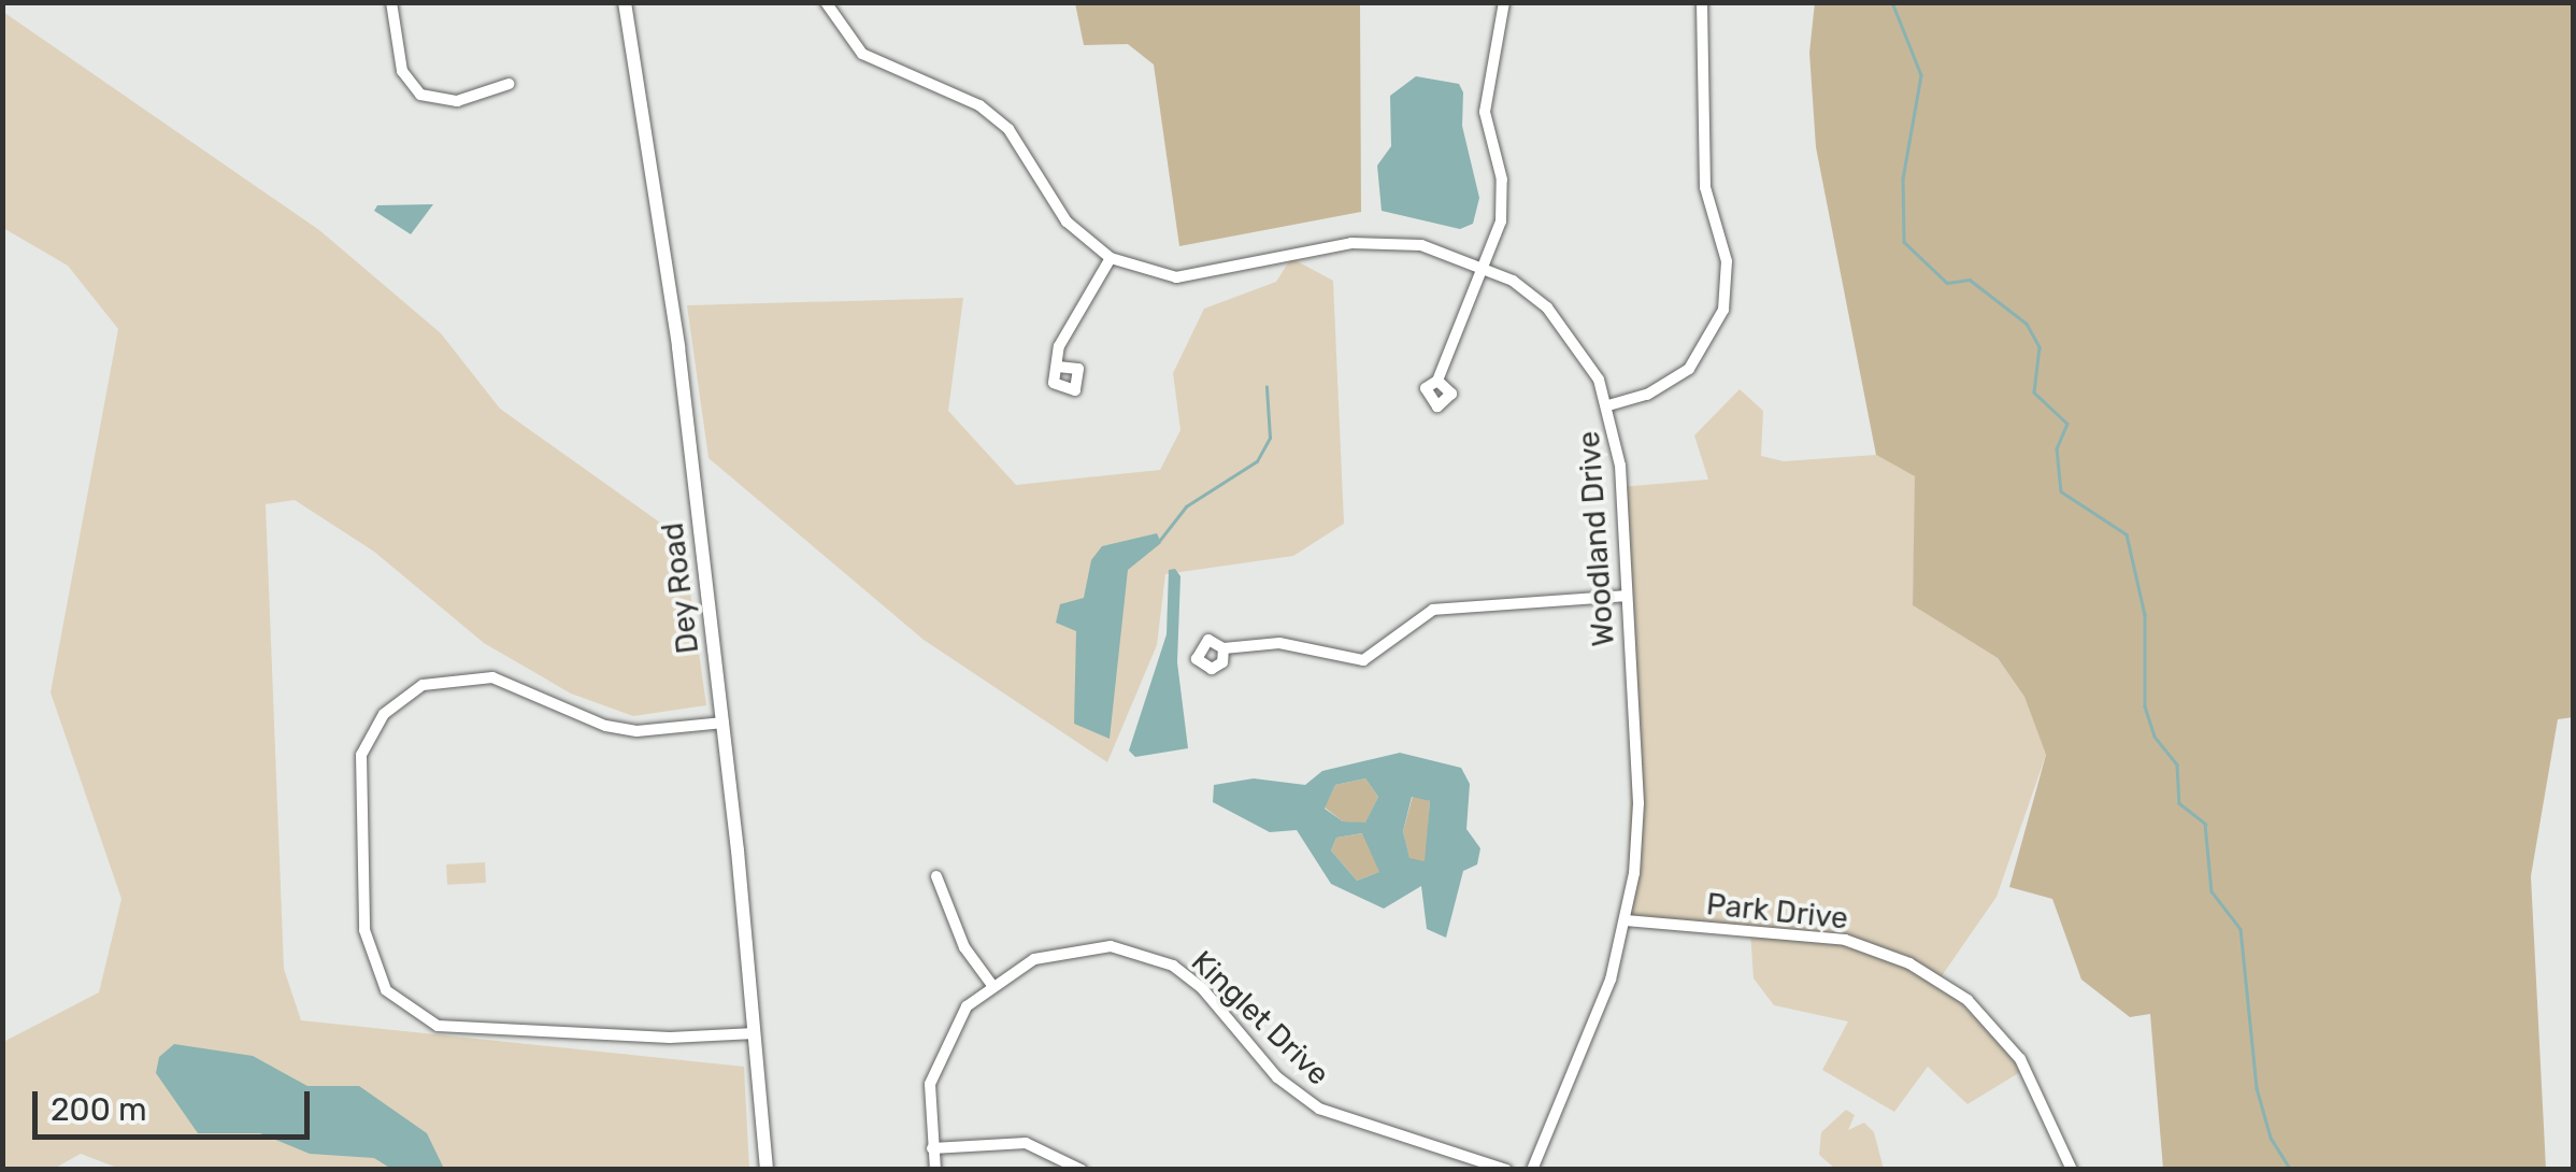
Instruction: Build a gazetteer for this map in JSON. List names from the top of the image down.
{
  "streets": {
    "main road": ["Dey Road"],
    "street": ["Woodland Drive", "Park Drive", "Kinglet Drive"]
  },
  "crossings": [
    ["Woodland Drive", "Park Drive"]
  ],
  "scale_bar": "200 m"
}
